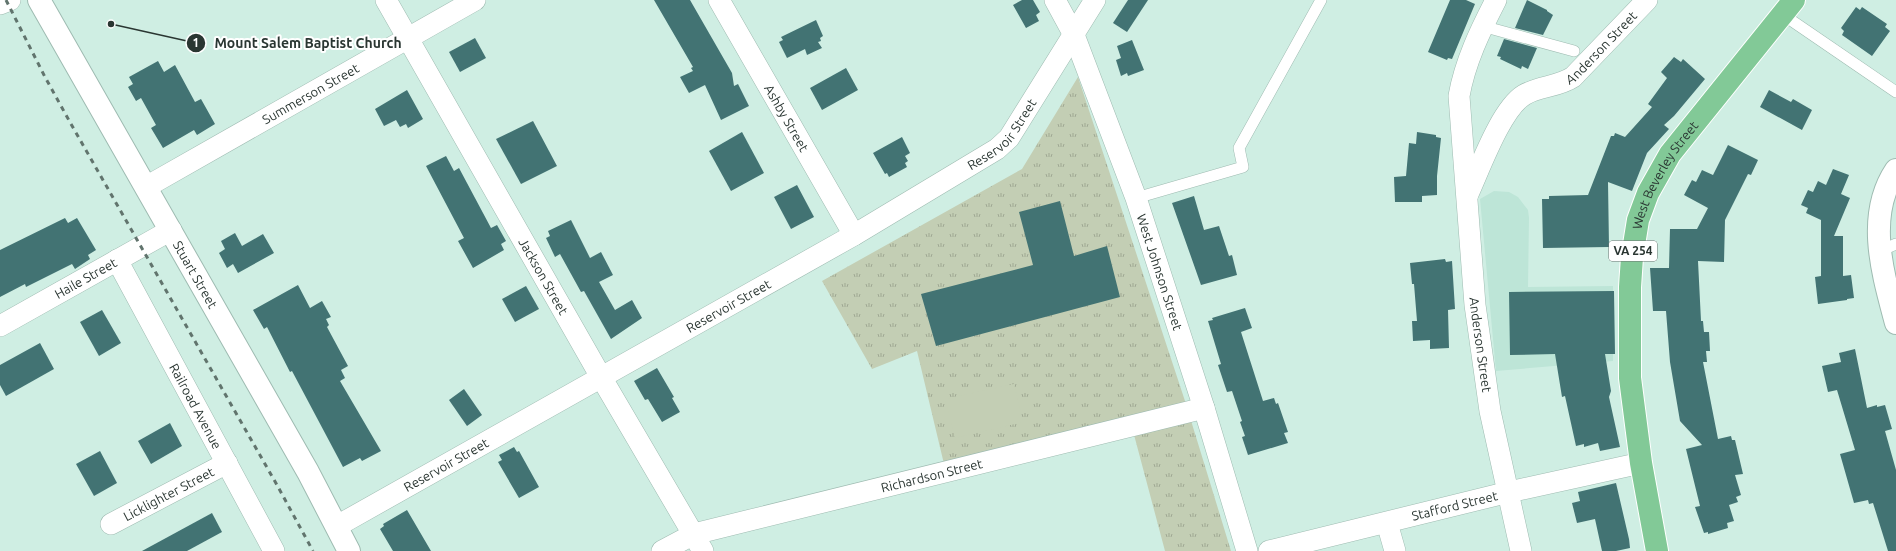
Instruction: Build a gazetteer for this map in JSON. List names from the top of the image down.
{
  "streets": {
    "main road": ["West Beverley Street", "VA 254"],
    "street": [
      "Anderson Street",
      "Summerson Street",
      "Ashby Street",
      "Reservoir Street",
      "West Johnson Street",
      "Stuart Street",
      "Jackson Street",
      "Haile Street",
      "Railroad Avenue",
      "Richardson Street",
      "Licklighter Street",
      "Stafford Street"
    ]
  },
  "crossings": [
    ["Anderson Street", "Stafford Street"],
    ["Summerson Street", "Stuart Street"],
    ["Summerson Street", "Jackson Street"],
    ["Ashby Street", "Reservoir Street"],
    ["Reservoir Street", "West Johnson Street"],
    ["Reservoir Street", "Stuart Street"],
    ["Reservoir Street", "Jackson Street"],
    ["West Beverley Street", "Stafford Street"],
    ["West Johnson Street", "Richardson Street"],
    ["Stuart Street", "Haile Street"],
    ["Jackson Street", "Richardson Street"],
    ["Haile Street", "Railroad Avenue"],
    ["Railroad Avenue", "Licklighter Street"]
  ],
  "places": ["Mount Salem Baptist Church"]
}
